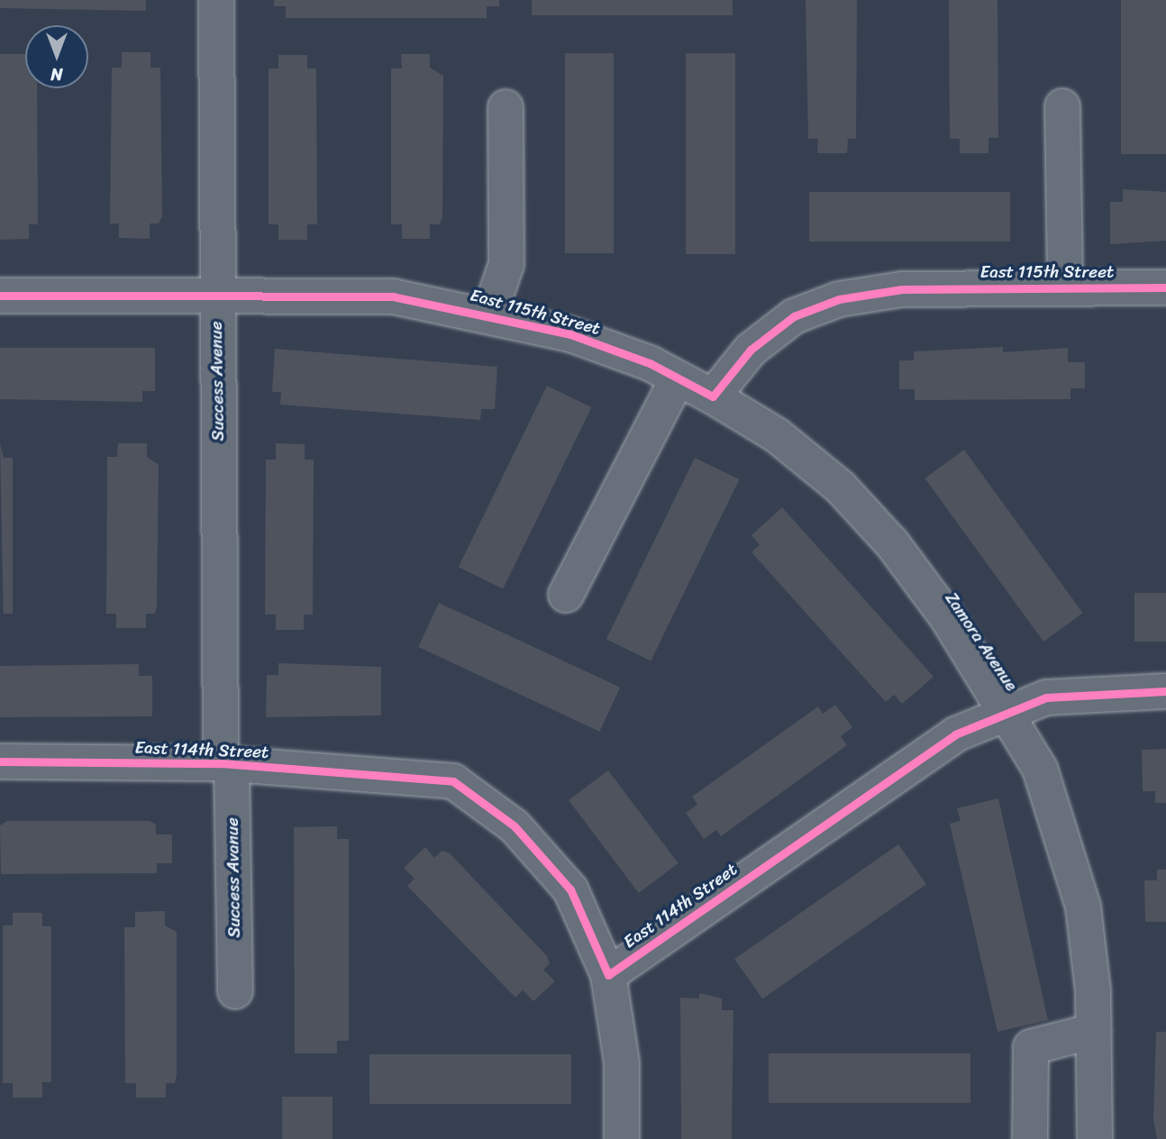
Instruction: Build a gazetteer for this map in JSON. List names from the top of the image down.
{
  "streets": {
    "street": [
      "East 115th Street",
      "Success Avenue",
      "Zamora Avenue",
      "East 114th Street",
      "Success Avanue"
    ]
  },
  "crossings": [
    ["East 115th Street", "Success Avenue"],
    ["East 115th Street", "Zamora Avenue"],
    ["Success Avenue", "East 114th Street"],
    ["Success Avenue", "Success Avanue"],
    ["Zamora Avenue", "East 114th Street"],
    ["East 114th Street", "Success Avanue"]
  ],
  "north": "bottom"
}
